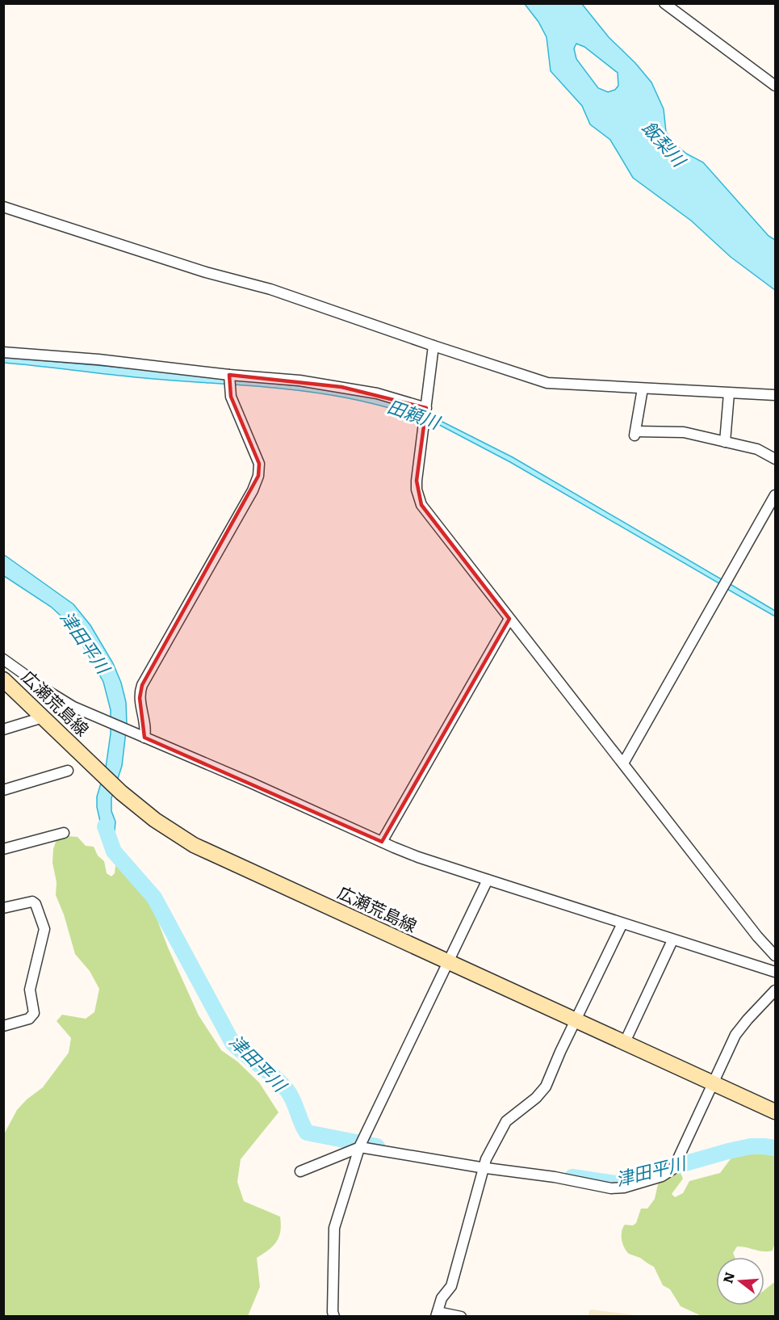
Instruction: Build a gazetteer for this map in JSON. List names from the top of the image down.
{
  "streets": {
    "main road": ["広瀬荒島線"]
  },
  "water": ["飯梨川", "田頼川", "津田平川"],
  "north": "left"
}
